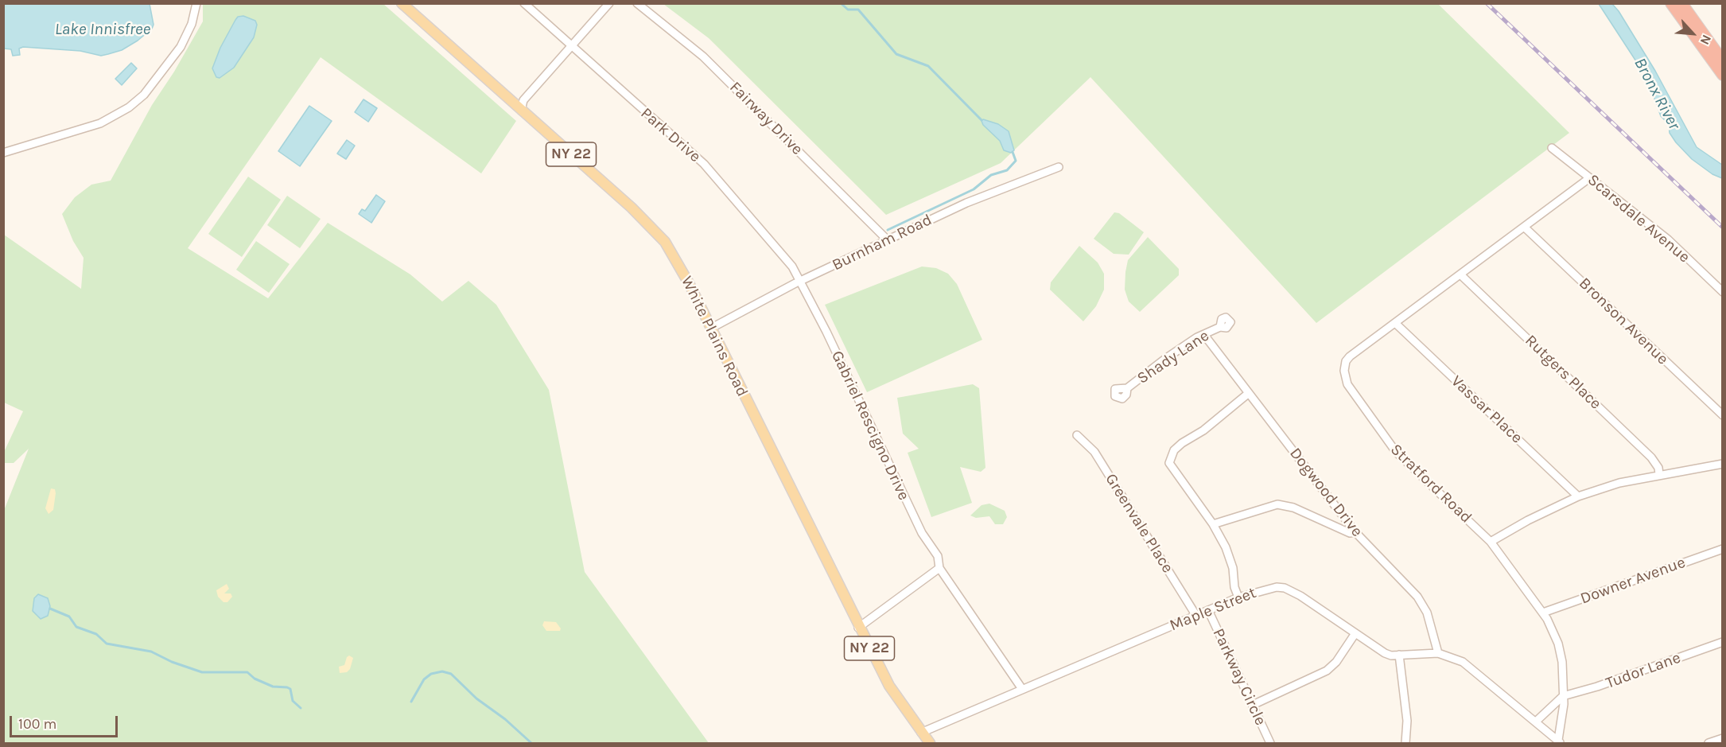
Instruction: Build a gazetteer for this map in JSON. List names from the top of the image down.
{
  "streets": {
    "main road": ["NY 22", "White Plains Road"],
    "street": [
      "Fairway Drive",
      "Park Drive",
      "Scarsdale Avenue",
      "Burnham Road",
      "Bronson Avenue",
      "Shady Lane",
      "Rutgers Place",
      "Vassar Place",
      "Gabriel Rescigno Drive",
      "Stratford Road",
      "Dogwood Drive",
      "Greenvale Place",
      "Downer Avenue",
      "Maple Street",
      "Tudor Lane",
      "Parkway Circle"
    ]
  },
  "crossings": [
    ["Fairway Drive", "Burnham Road"],
    ["Park Drive", "Burnham Road"],
    ["Park Drive", "Gabriel Rescigno Drive"],
    ["Scarsdale Avenue", "Stratford Road"],
    ["Burnham Road", "White Plains Road"],
    ["Burnham Road", "Gabriel Rescigno Drive"],
    ["Bronson Avenue", "Stratford Road"],
    ["White Plains Road", "Maple Street"],
    ["Shady Lane", "Dogwood Drive"],
    ["Rutgers Place", "Stratford Road"],
    ["Vassar Place", "Stratford Road"],
    ["Gabriel Rescigno Drive", "Maple Street"],
    ["Stratford Road", "Downer Avenue"],
    ["Stratford Road", "Maple Street"],
    ["Stratford Road", "Tudor Lane"],
    ["Dogwood Drive", "Maple Street"],
    ["Greenvale Place", "Maple Street"],
    ["Maple Street", "Parkway Circle"]
  ],
  "water": ["Lake Innisfree", "Bronx River"],
  "scale_bar": "100 m",
  "north": "bottom right"
}
